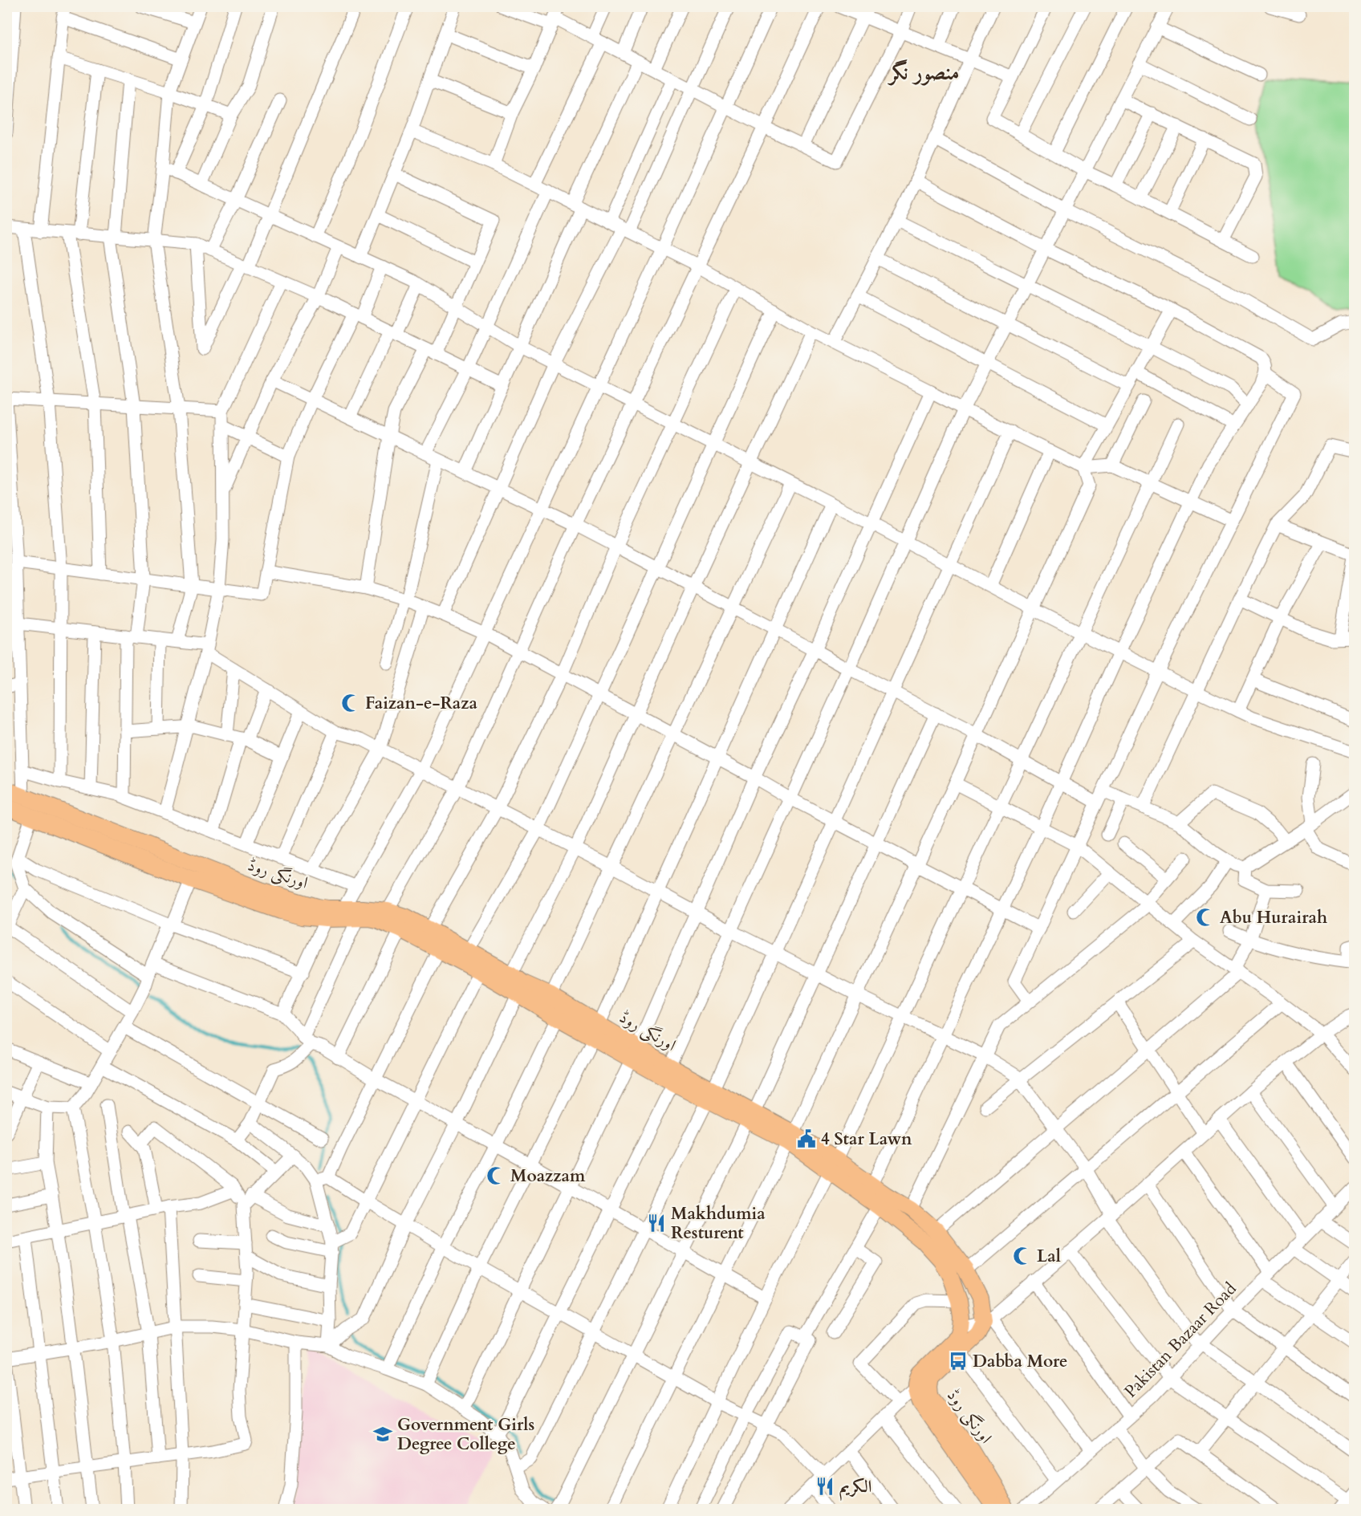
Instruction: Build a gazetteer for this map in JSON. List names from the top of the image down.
{
  "streets": {
    "main road": ["اورنگی روڈ"],
    "street": ["Pakistan Bazaar Road"]
  },
  "districts": ["منصور نگر"],
  "places": {
    "mosque": [
      "Faizan-e-Raza",
      "Abu Hurairah",
      "Moazzam",
      "Lal"
    ],
    "public building": ["4 Star Lawn"],
    "restaurant": ["Makhdumia Resturent", "الکریم"],
    "bus stop": ["Dabba More"],
    "school or university": ["Government Girls Degree College"]
  }
}
